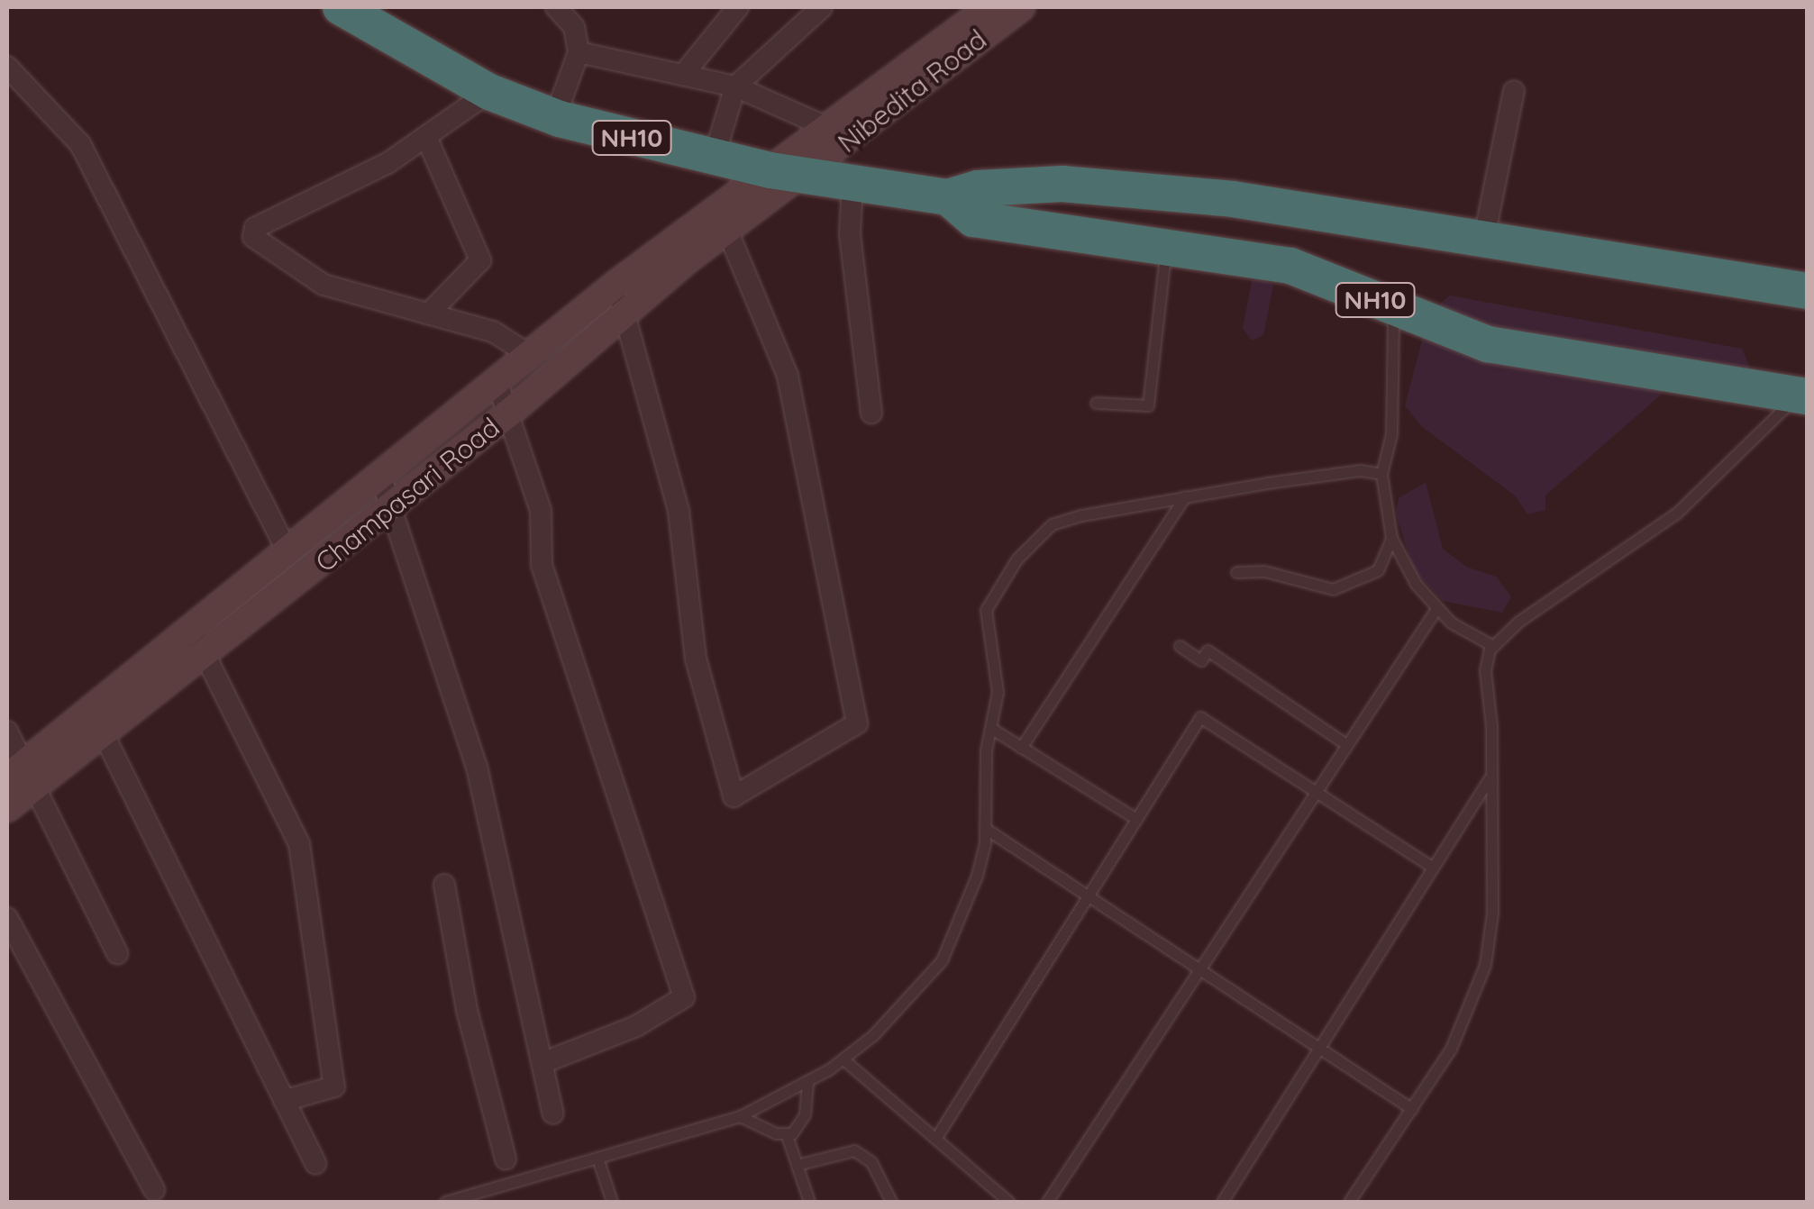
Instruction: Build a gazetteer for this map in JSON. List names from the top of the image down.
{
  "streets": {
    "highway": ["NH10"],
    "main road": ["Nibedita Road", "Champasari Road"]
  },
  "crossings": [
    ["Nibedita Road", "NH10"],
    ["Nibedita Road", "Champasari Road"],
    ["NH10", "Champasari Road"]
  ]
}
